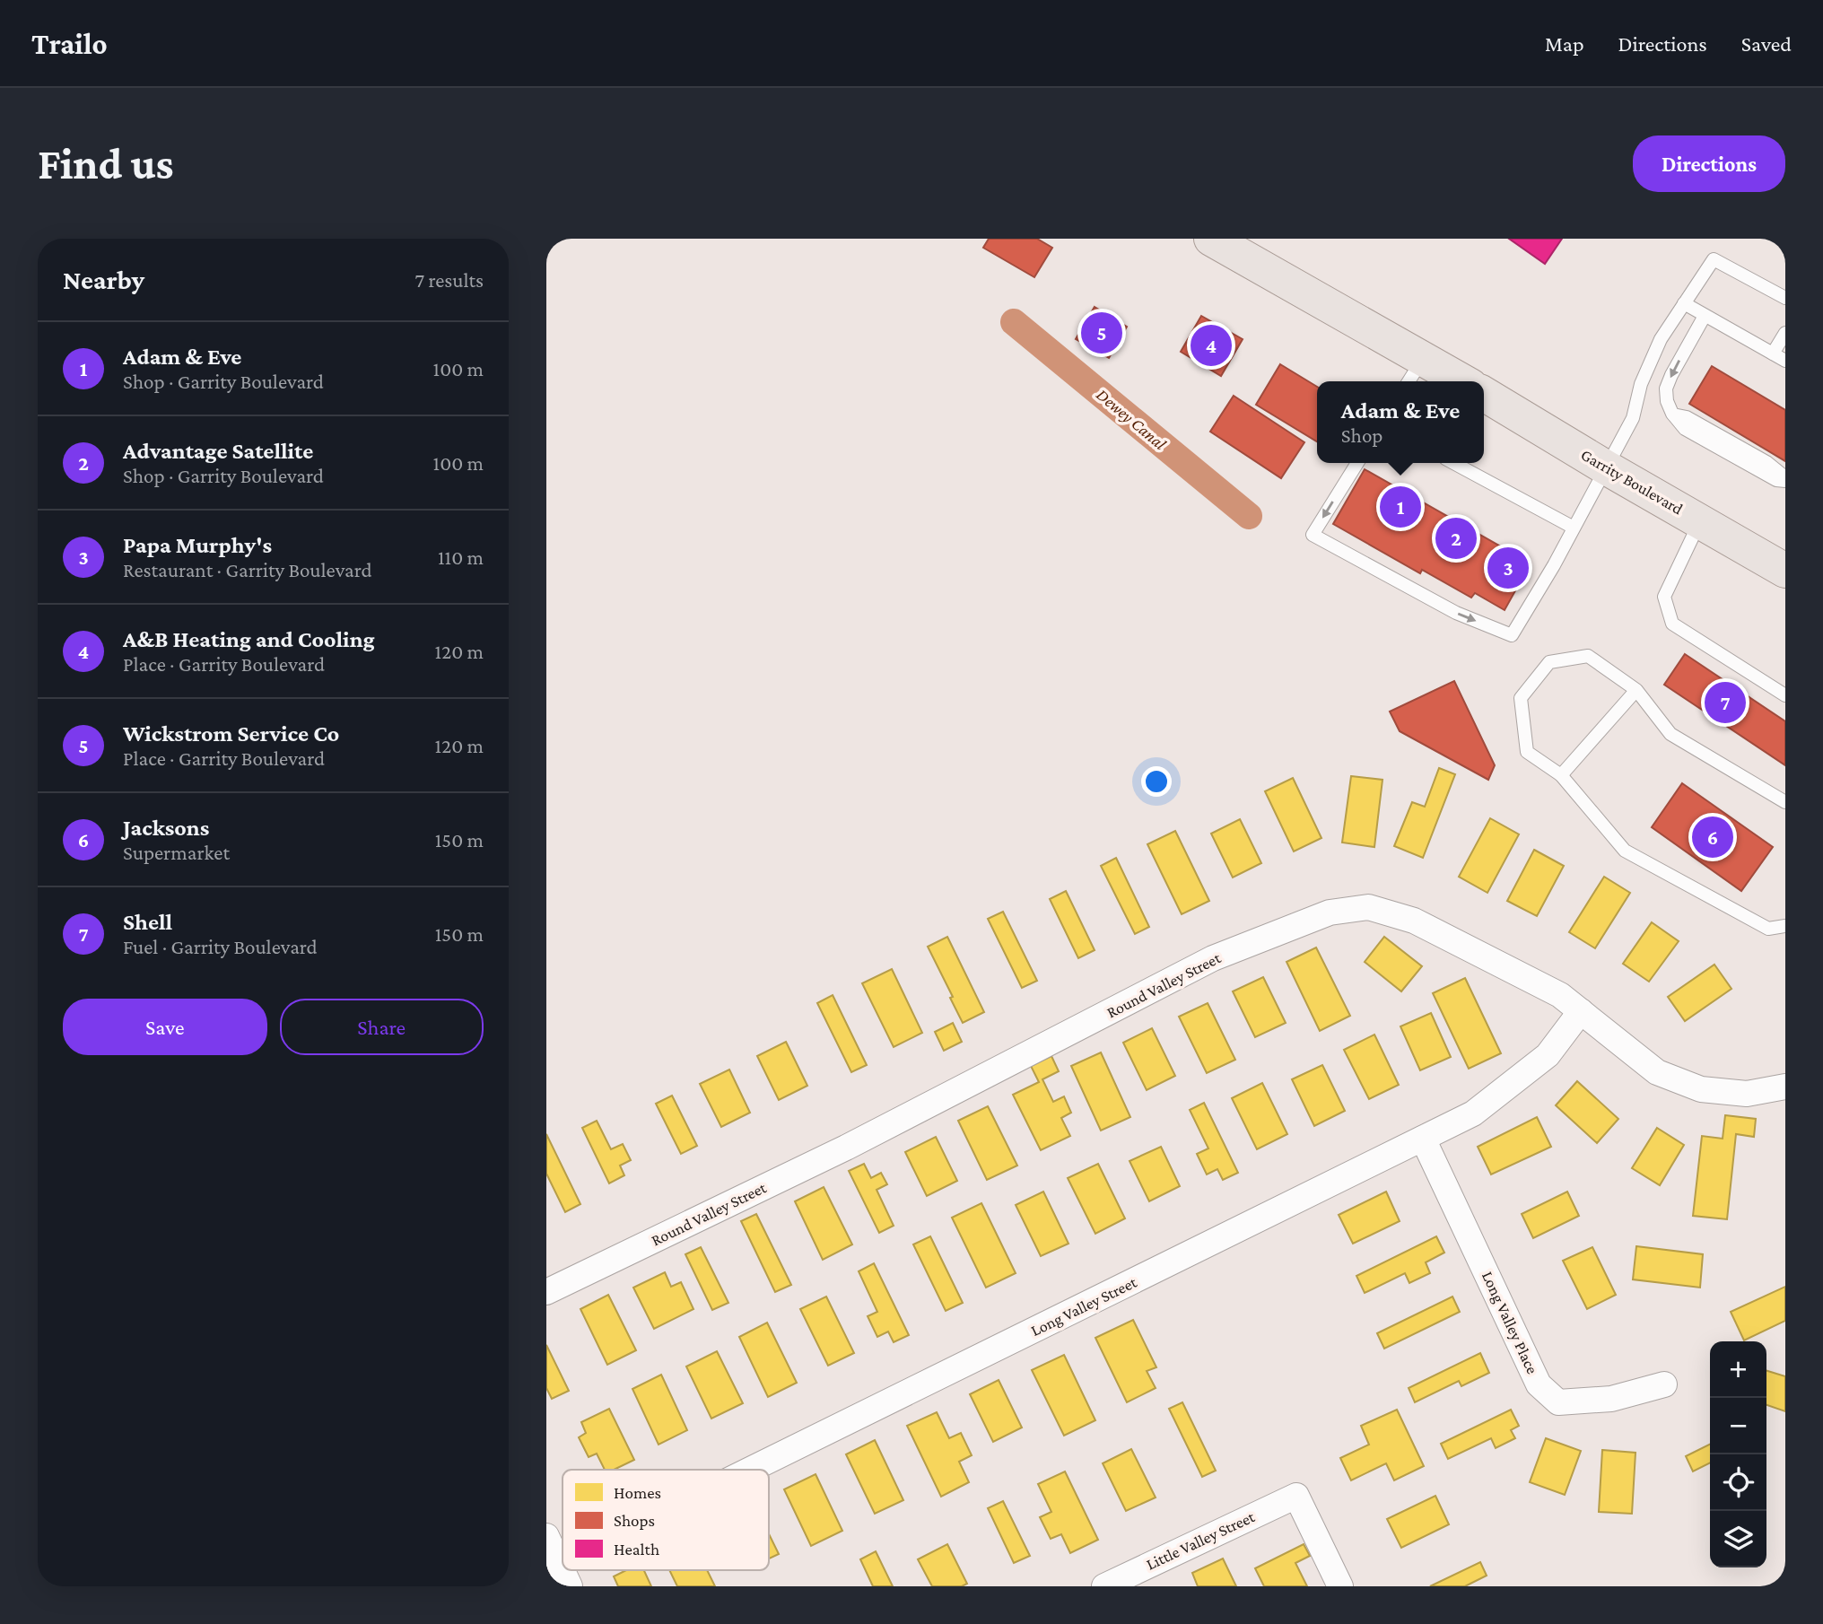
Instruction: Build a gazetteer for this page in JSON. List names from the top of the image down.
{
  "streets": {
    "main road": ["Garrity Boulevard"],
    "street": [
      "Round Valley Street",
      "Long Valley Street",
      "Long Valley Place",
      "Little Valley Street"
    ]
  },
  "crossings": [
    ["Round Valley Street", "Long Valley Street"],
    ["Long Valley Street", "Long Valley Place"]
  ],
  "water": ["Dewey Canal"],
  "legend": ["Homes", "Shops", "Health"],
  "page": {
    "header": "Trailo",
    "nav": ["Map", "Directions", "Saved"],
    "buttons": [
      "Directions",
      ["Save", "Share"]
    ],
    "title": "Find us",
    "heading": ["Nearby", "7 results"],
    "pins": [
      "5",
      "4",
      "1",
      "2",
      "3",
      "7",
      "6"
    ],
    "list": [
      {
        "mark": "1",
        "name": "Adam & Eve",
        "note": "Shop · Garrity Boulevard",
        "value": "100 m"
      },
      {
        "mark": "2",
        "name": "Advantage Satellite",
        "note": "Shop · Garrity Boulevard",
        "value": "100 m"
      },
      {
        "mark": "3",
        "name": "Papa Murphy's",
        "note": "Restaurant · Garrity Boulevard",
        "value": "110 m"
      },
      {
        "mark": "4",
        "name": "A&B Heating and Cooling",
        "note": "Place · Garrity Boulevard",
        "value": "120 m"
      },
      {
        "mark": "5",
        "name": "Wickstrom Service Co",
        "note": "Place · Garrity Boulevard",
        "value": "120 m"
      },
      {
        "mark": "6",
        "name": "Jacksons",
        "note": "Supermarket",
        "value": "150 m"
      },
      {
        "mark": "7",
        "name": "Shell",
        "note": "Fuel · Garrity Boulevard",
        "value": "150 m"
      }
    ],
    "popup": ["Adam & Eve", "Shop"],
    "map_buttons": ["+", "−"]
  }
}
